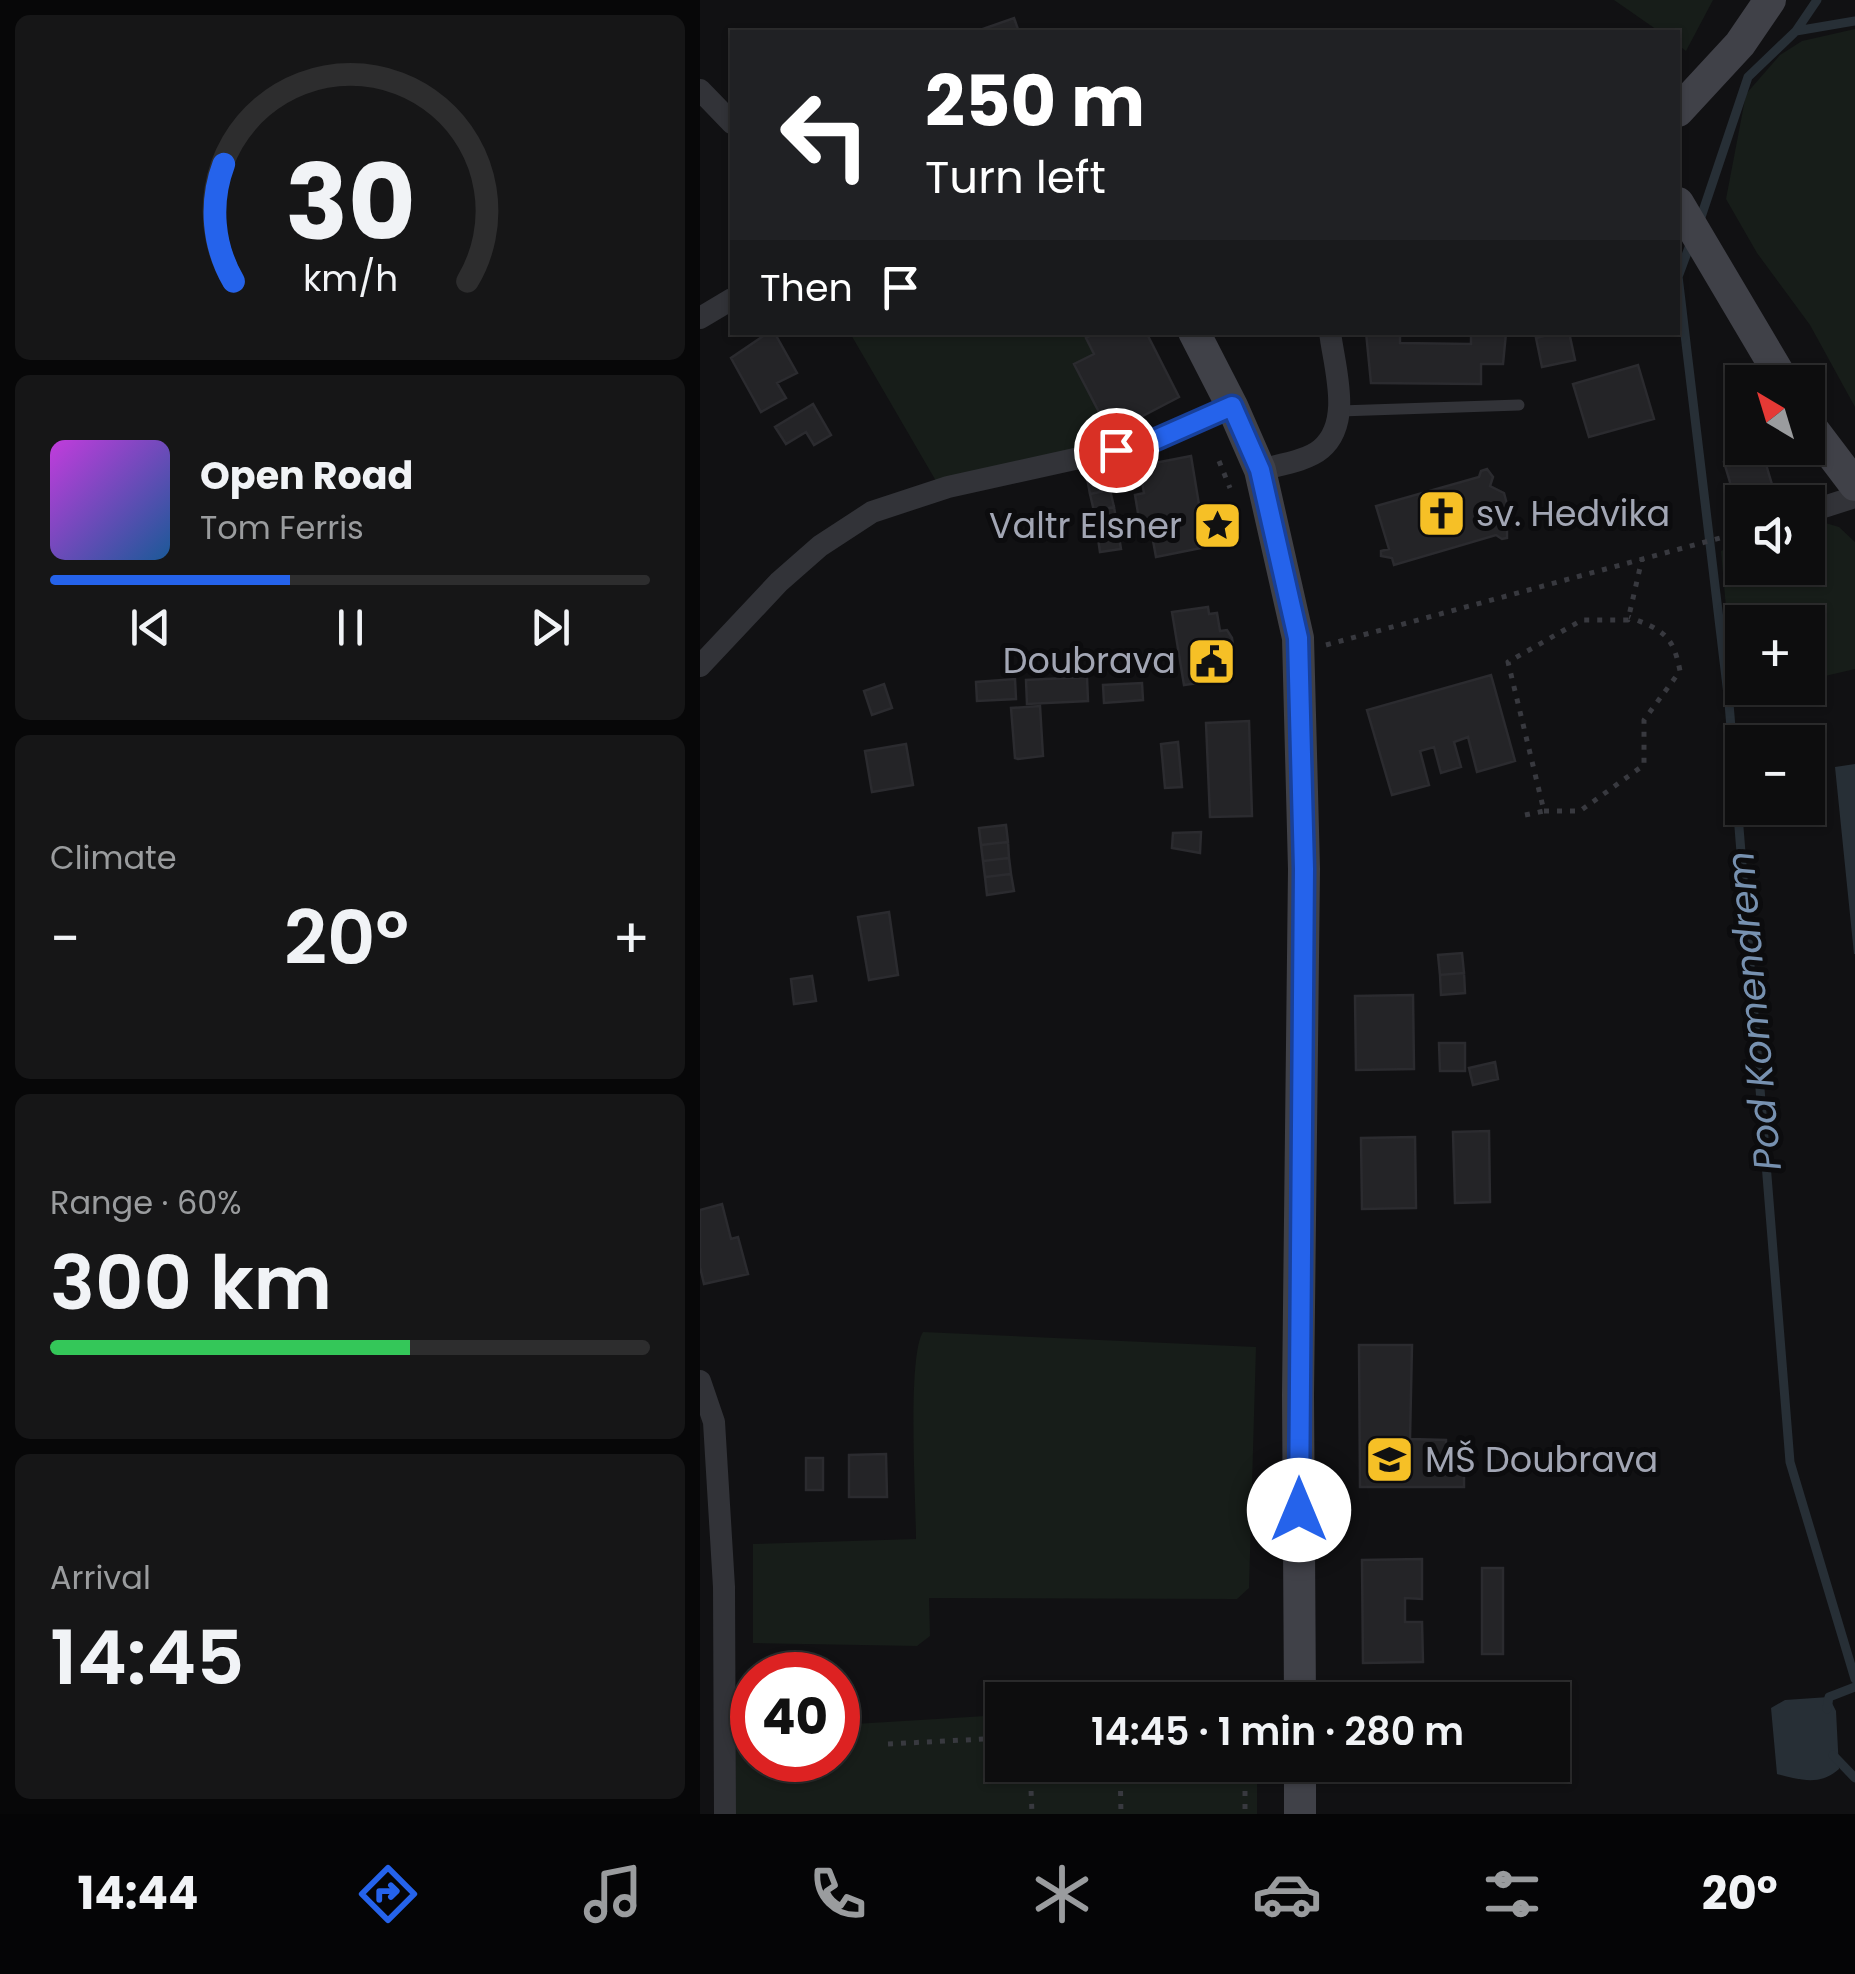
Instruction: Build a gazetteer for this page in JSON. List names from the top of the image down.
{
  "water": ["Pod Komendrem"],
  "places": {
    "church": ["sv. Hedvika"],
    "place": ["Valtr Elsner"],
    "public building": ["Doubrava"],
    "school or university": ["MŠ Doubrava"]
  },
  "north": "top left",
  "page": {
    "turn": ["250 m", "Turn left"],
    "then": "Then",
    "map_buttons": ["+", "−"],
    "song": ["Open Road", "Tom Ferris"],
    "tile": [
      "Climate",
      ["Range · 60%", "300 km"],
      ["Arrival", "14:45"]
    ],
    "heat": ["−", "20°", "+"],
    "limit": "40",
    "trip": "14:45 · 1 min · 280 m",
    "tabs": ["14:44", "20°"],
    "gauge": ["30", "km/h"]
  }
}
